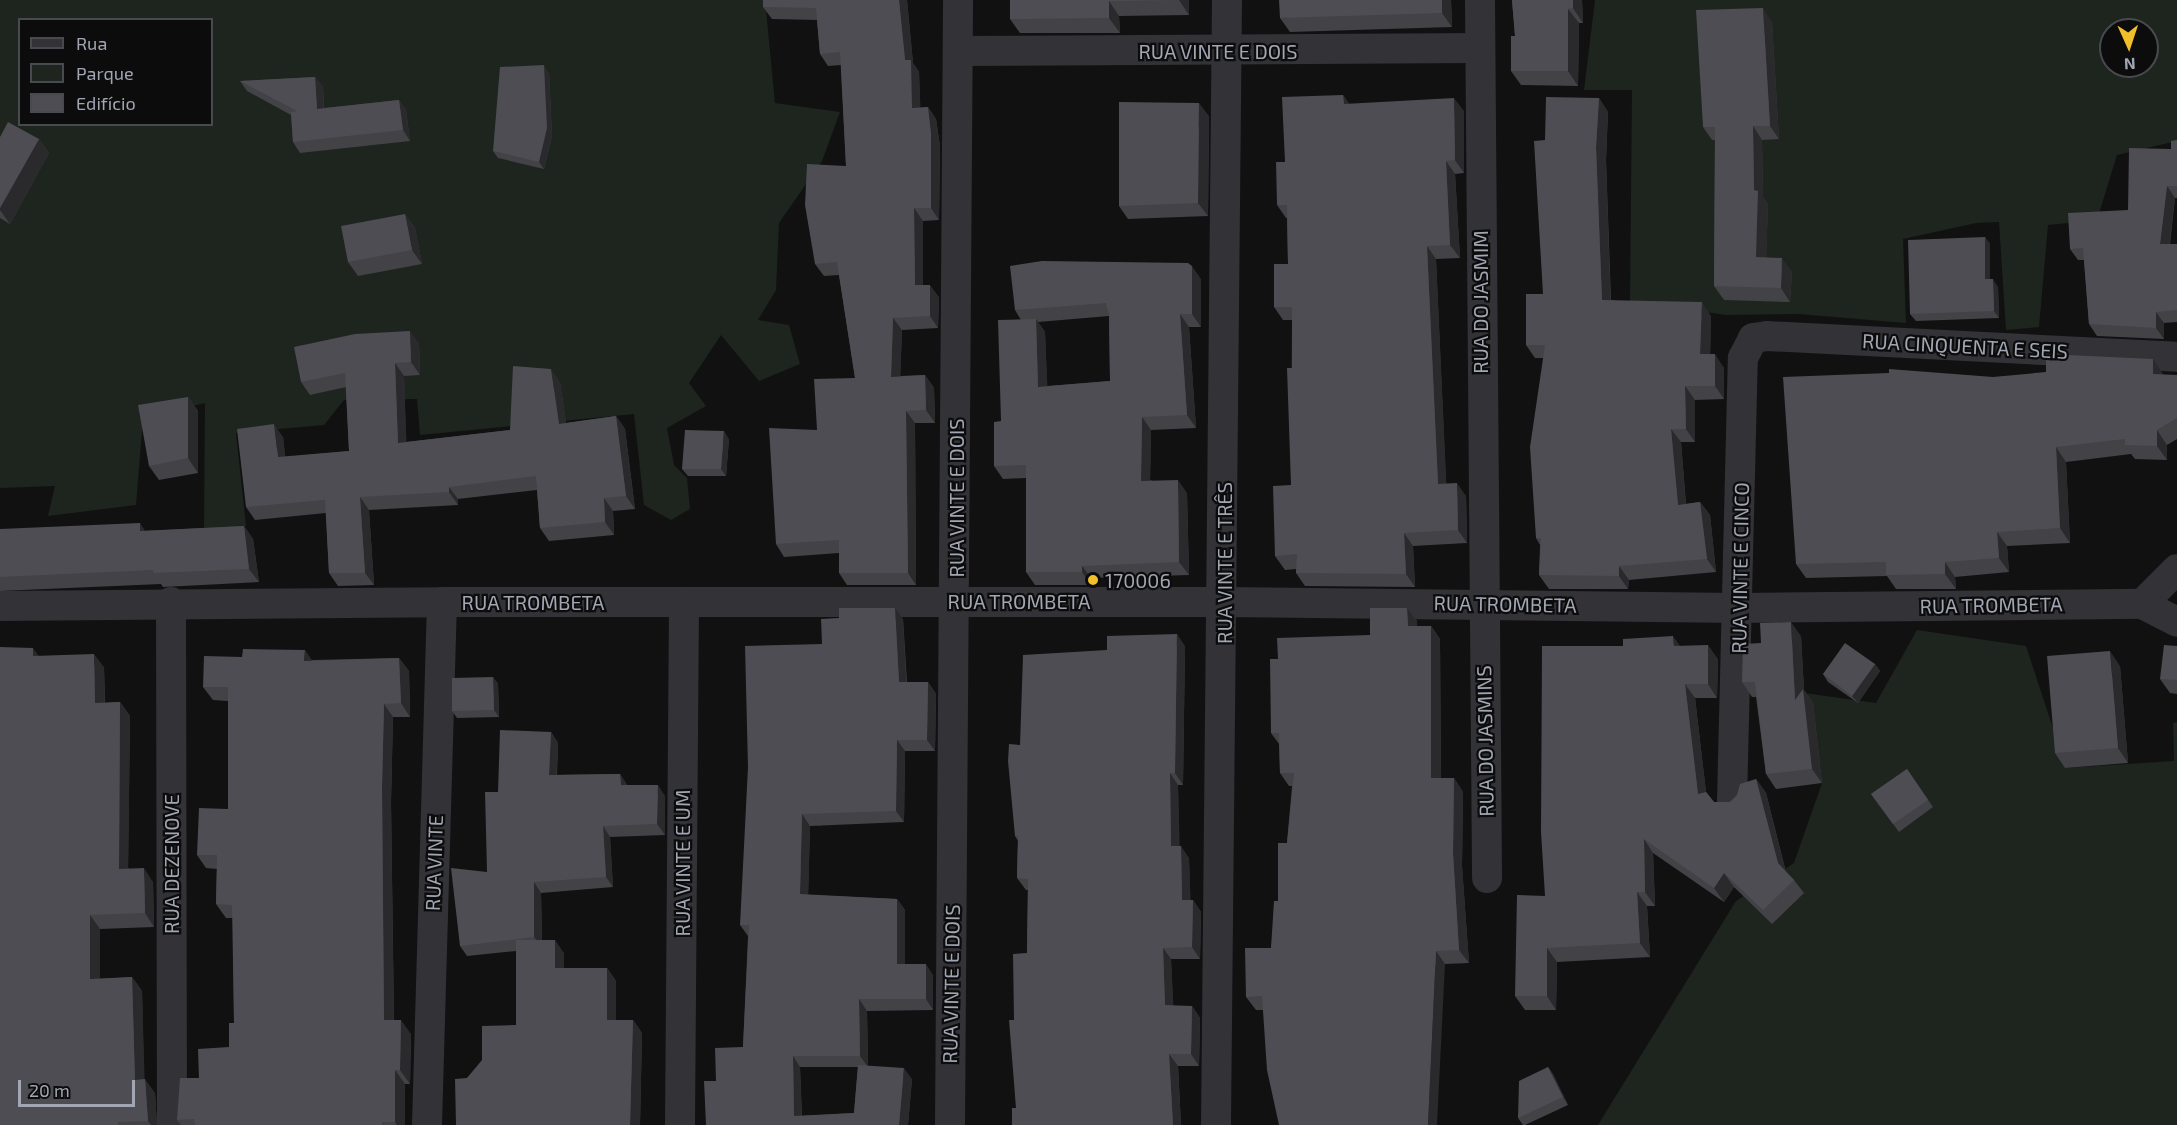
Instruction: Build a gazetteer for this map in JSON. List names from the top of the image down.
{
  "streets": {
    "street": [
      "RUA VINTE E DOIS",
      "RUA DO JASMIM",
      "RUA CINQUENTA E SEIS",
      "RUA VINTE E TRÊS",
      "RUA VINTE E CINCO",
      "RUA TROMBETA",
      "RUA DO JASMINS",
      "RUA VINTE",
      "RUA VINTE E UM",
      "RUA DEZENOVE"
    ]
  },
  "crossings": [
    ["RUA VINTE E DOIS", "RUA DO JASMIM"],
    ["RUA VINTE E DOIS", "RUA VINTE E TRÊS"],
    ["RUA VINTE E DOIS", "RUA TROMBETA"],
    ["RUA DO JASMIM", "RUA TROMBETA"],
    ["RUA DO JASMIM", "RUA DO JASMINS"],
    ["RUA CINQUENTA E SEIS", "RUA VINTE E CINCO"],
    ["RUA VINTE E TRÊS", "RUA TROMBETA"],
    ["RUA VINTE E CINCO", "RUA TROMBETA"],
    ["RUA TROMBETA", "RUA DO JASMINS"],
    ["RUA TROMBETA", "RUA VINTE"],
    ["RUA TROMBETA", "RUA VINTE E UM"],
    ["RUA TROMBETA", "RUA DEZENOVE"]
  ],
  "places": ["170006"],
  "legend": ["Rua", "Parque", "Edifício"],
  "scale_bar": "20 m",
  "north": "bottom"
}
